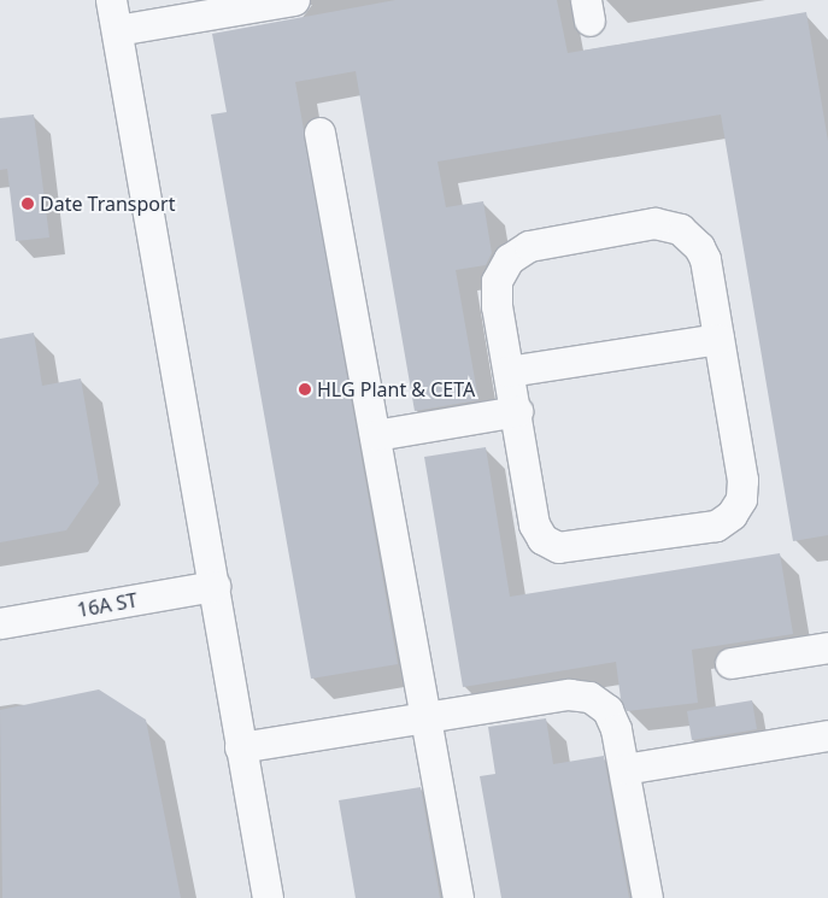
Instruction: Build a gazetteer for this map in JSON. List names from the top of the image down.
{
  "streets": {
    "street": ["16A ST"]
  },
  "places": ["Date Transport", "HLG Plant & CETA"]
}
